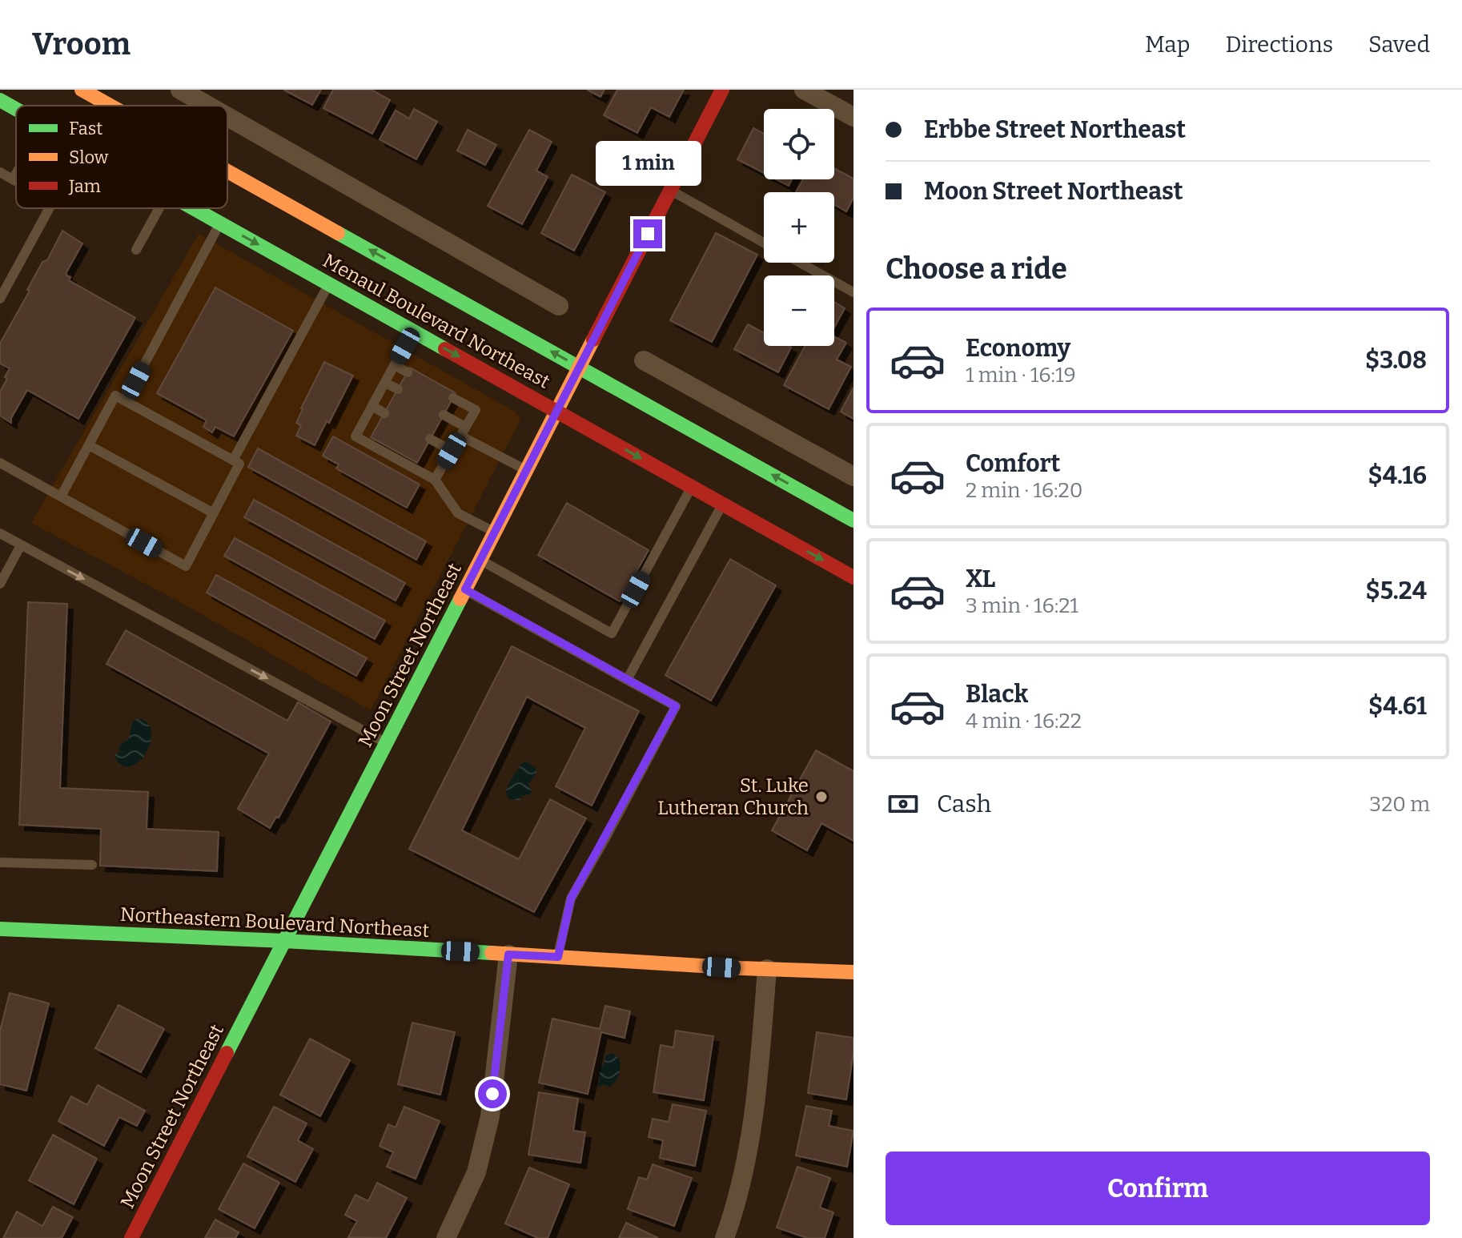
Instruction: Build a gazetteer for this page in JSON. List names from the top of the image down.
{
  "streets": {
    "street": ["Menaul Boulevard Northeast", "Moon Street Northeast", "Northeastern Boulevard Northeast"]
  },
  "crossings": [
    ["Menaul Boulevard Northeast", "Moon Street Northeast"],
    ["Moon Street Northeast", "Northeastern Boulevard Northeast"]
  ],
  "places": ["St. Luke Lutheran Church"],
  "legend": ["Fast", "Slow", "Jam"],
  "page": {
    "header": "Vroom",
    "nav": ["Map", "Directions", "Saved"],
    "banner": ["Erbbe Street Northeast", "Moon Street Northeast"],
    "map_buttons": ["+", "−"],
    "bubble": "1 min",
    "heading": "Choose a ride",
    "list": [
      {
        "name": "Economy",
        "note": "1 min · 16:19",
        "value": "$3.08"
      },
      {
        "name": "Comfort",
        "note": "2 min · 16:20",
        "value": "$4.16"
      },
      {
        "name": "XL",
        "note": "3 min · 16:21",
        "value": "$5.24"
      },
      {
        "name": "Black",
        "note": "4 min · 16:22",
        "value": "$4.61"
      }
    ],
    "pay": ["Cash", "320 m"],
    "buttons": "Confirm"
  }
}
